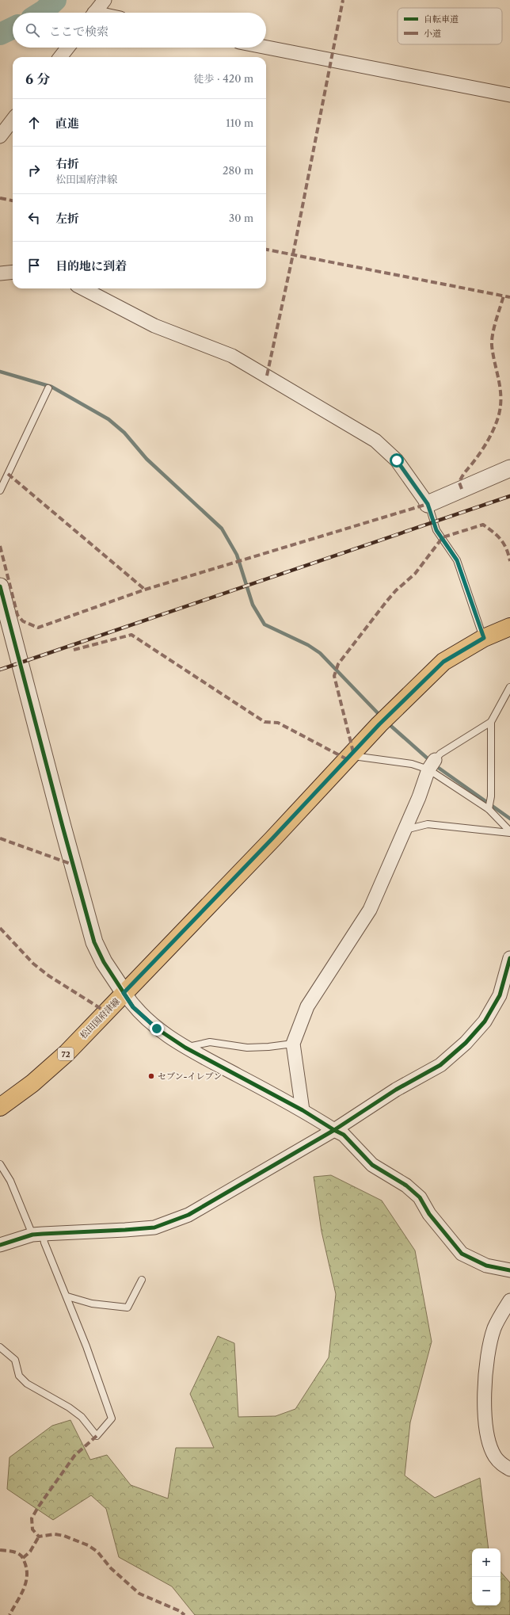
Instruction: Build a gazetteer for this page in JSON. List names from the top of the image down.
{
  "streets": {
    "main road": ["松田国府津線", "72"]
  },
  "places": ["セブン-イレブン"],
  "legend": ["自転車道", "小道"],
  "page": {
    "search": "ここで検索",
    "heading": ["6 分", "徒歩 · 420 m"],
    "list": [
      ["直進", "110 m"],
      ["右折", "松田国府津線", "280 m"],
      ["左折", "30 m"],
      "目的地に到着"
    ],
    "map_buttons": ["+", "−"]
  }
}
